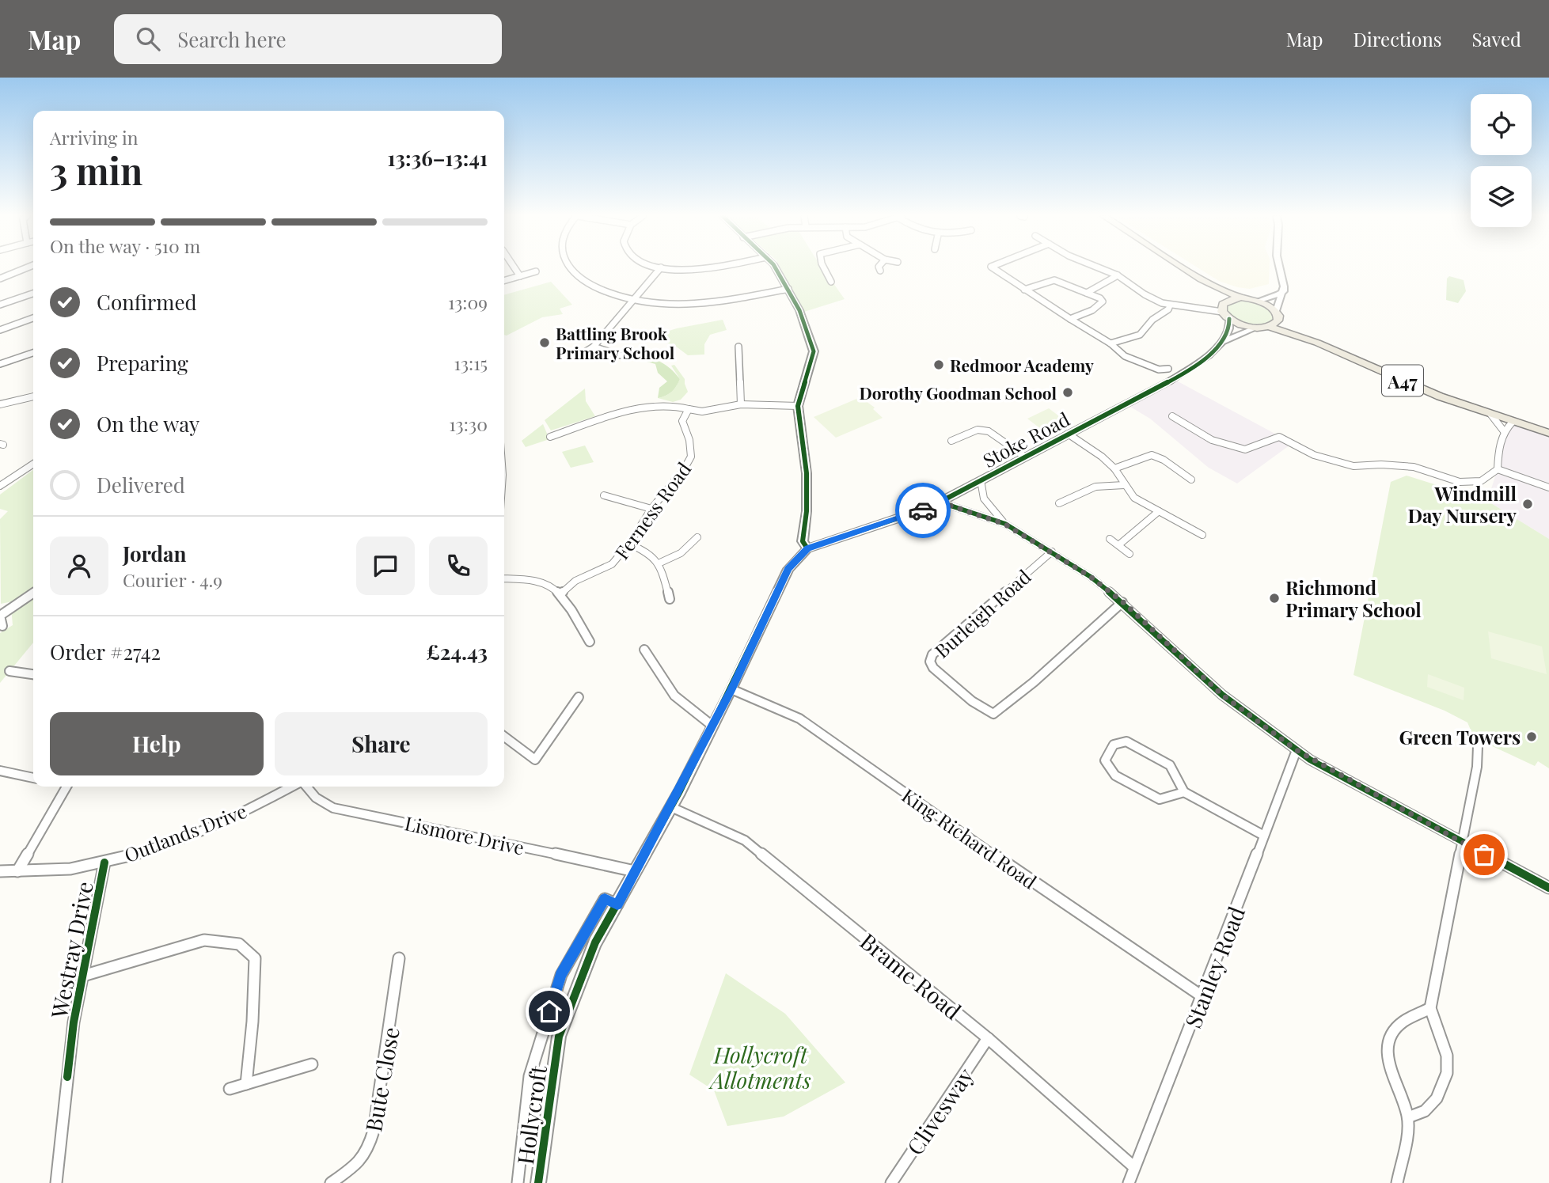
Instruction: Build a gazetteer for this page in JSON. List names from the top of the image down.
{
  "streets": {
    "main road": ["A47"],
    "street": [
      "Stoke Road",
      "Ferness Road",
      "Burleigh Road",
      "Outlands Drive",
      "Lismore Drive",
      "King Richard Road",
      "Westray Drive",
      "Stanley Road",
      "Brame Road",
      "Bute Close",
      "Clivesway",
      "Hollycroft"
    ]
  },
  "crossings": [
    ["Stoke Road", "Hollycroft"],
    ["Outlands Drive", "Westray Drive"],
    ["Lismore Drive", "Hollycroft"],
    ["King Richard Road", "Stanley Road"],
    ["King Richard Road", "Hollycroft"],
    ["Stanley Road", "Brame Road"],
    ["Brame Road", "Clivesway"],
    ["Brame Road", "Hollycroft"]
  ],
  "parks": ["Hollycroft Allotments"],
  "places": [
    "Battling Brook Primary School",
    "Redmoor Academy",
    "Dorothy Goodman School",
    "Windmill Day Nursery",
    "Richmond Primary School",
    "Green Towers"
  ],
  "page": {
    "header": "Map",
    "search": "Search here",
    "nav": ["Map", "Directions", "Saved"],
    "heading": ["3 min", "Arriving in", "13:36–13:41"],
    "panel": [
      "Jordan",
      "Courier · 4.9",
      "Order #2742",
      "£24.43"
    ],
    "bar": "On the way · 510 m",
    "list": [
      ["Confirmed", "13:09"],
      ["Preparing", "13:15"],
      ["On the way", "13:30"],
      "Delivered"
    ],
    "buttons": ["Help", "Share"]
  }
}
